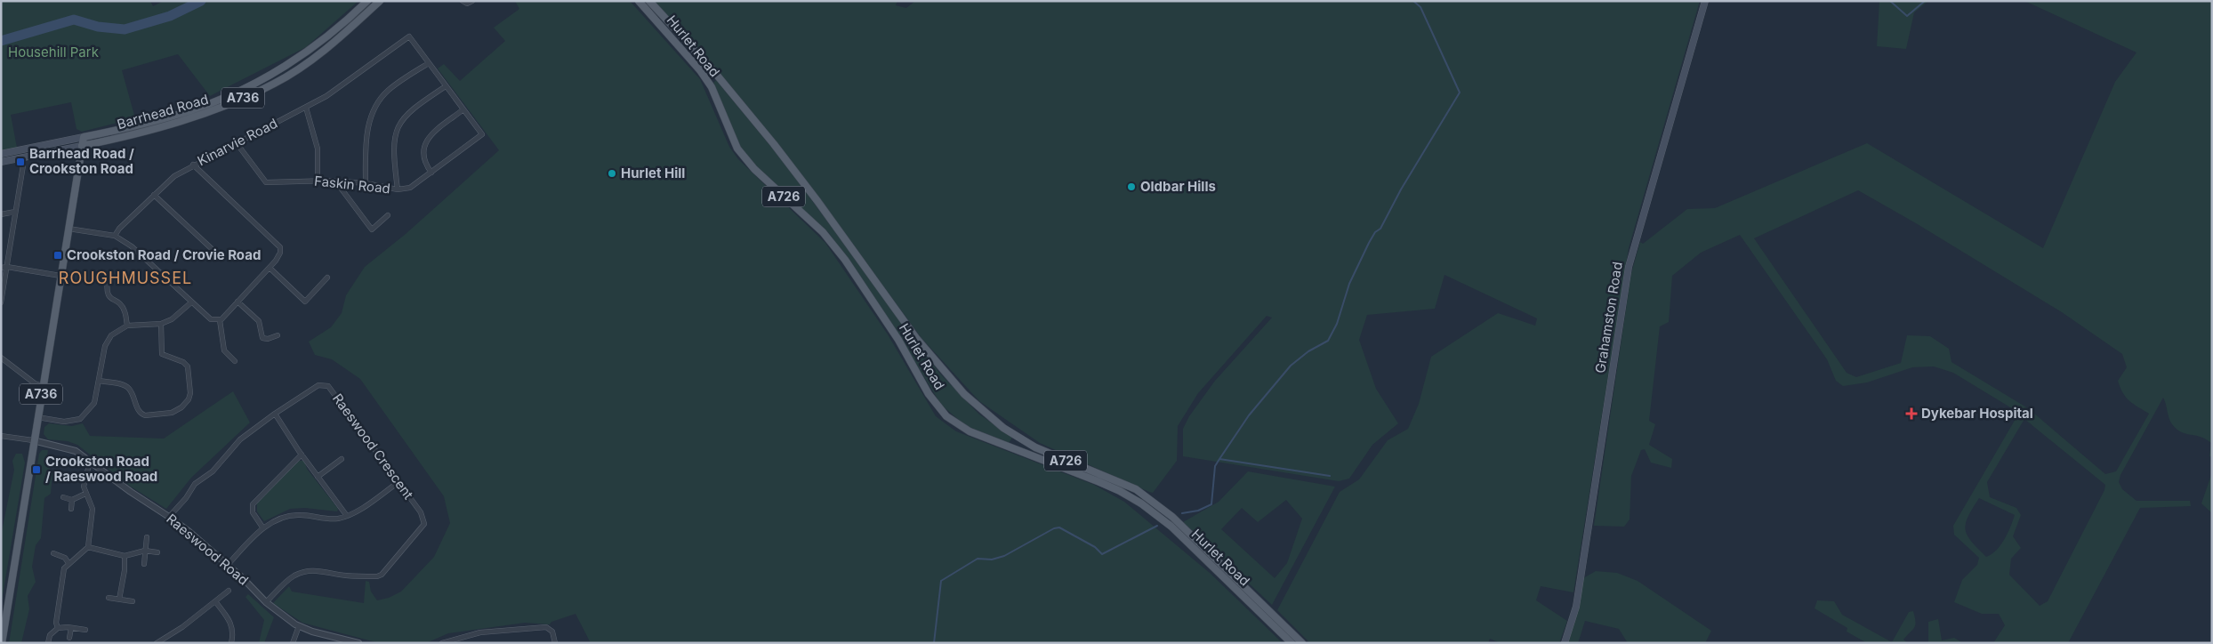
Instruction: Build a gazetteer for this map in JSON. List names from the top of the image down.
{
  "streets": {
    "main road": [
      "Hurlet Road",
      "A736",
      "Barrhead Road",
      "A726",
      "Grahamston Road"
    ],
    "street": [
      "Kinarvie Road",
      "Faskin Road",
      "Raeswood Crescent",
      "Raeswood Road"
    ]
  },
  "crossings": [
    ["A736", "Barrhead Road"],
    ["A736", "Raeswood Road"],
    ["Kinarvie Road", "Faskin Road"],
    ["Raeswood Crescent", "Raeswood Road"]
  ],
  "districts": ["ROUGHMUSSEL"],
  "parks": ["Househill Park"],
  "places": {
    "transit": ["Barrhead Road / Crookston Road", "Crookston Road / Crovie Road", "Crookston Road / Raeswood Road"],
    "other": ["Hurlet Hill", "Oldbar Hills"],
    "health": ["Dykebar Hospital"]
  }
}
